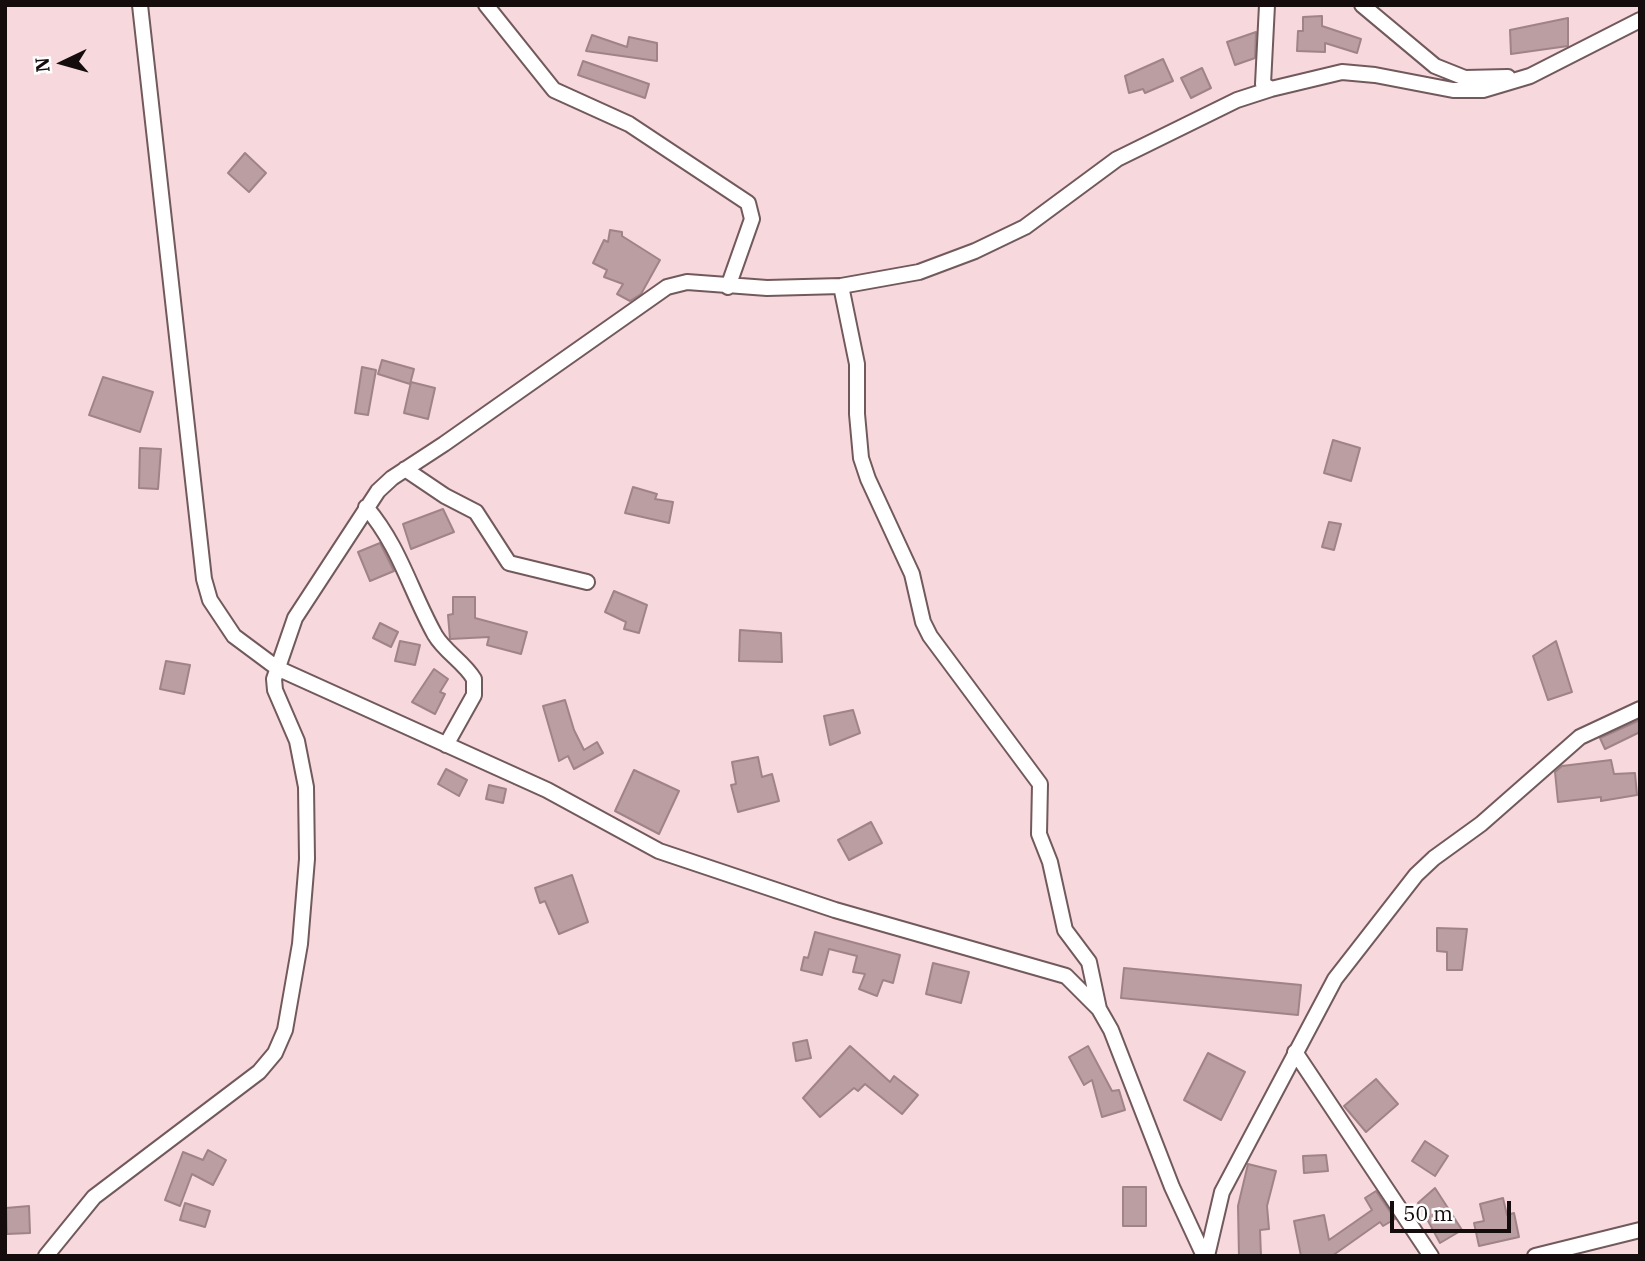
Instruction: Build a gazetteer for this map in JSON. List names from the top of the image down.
{
  "scale_bar": "50 m",
  "north": "left"
}
